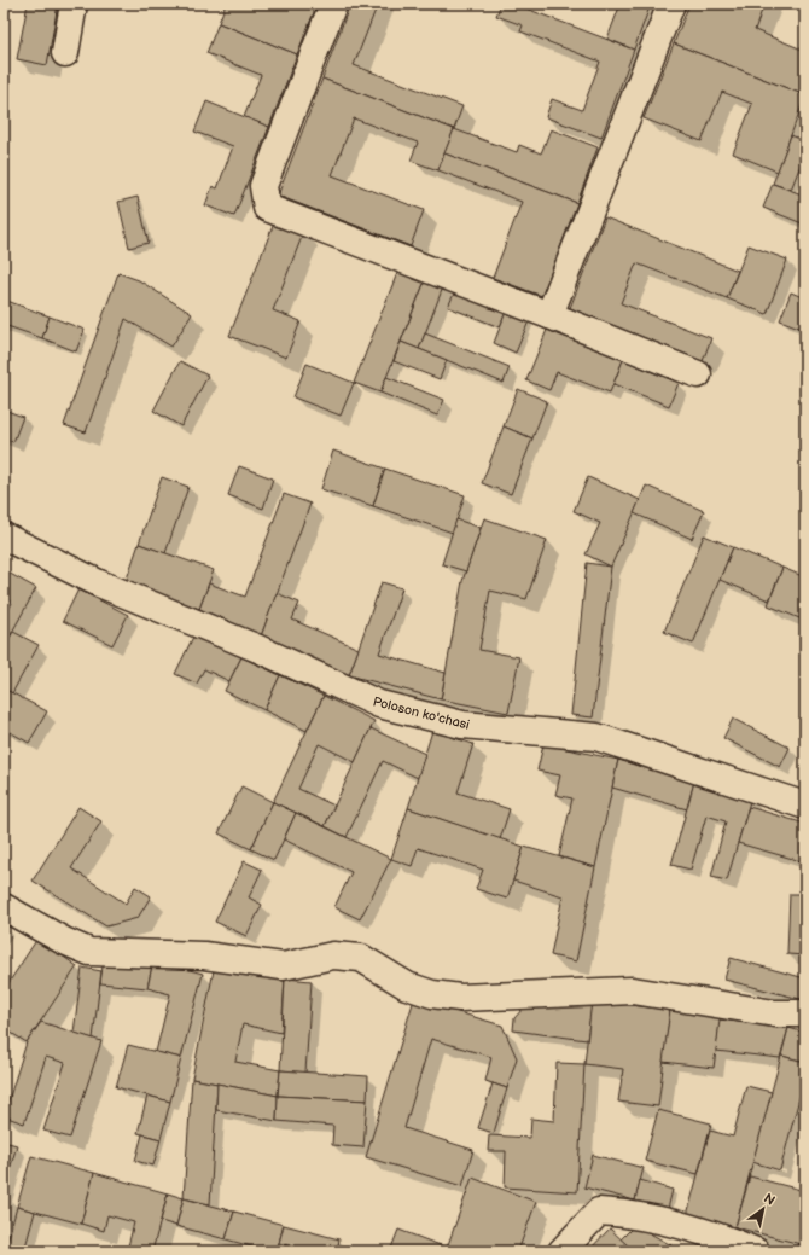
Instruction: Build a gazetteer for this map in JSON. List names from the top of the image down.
{
  "streets": {
    "street": ["Poloson ko'chasi"]
  },
  "north": "top right"
}
